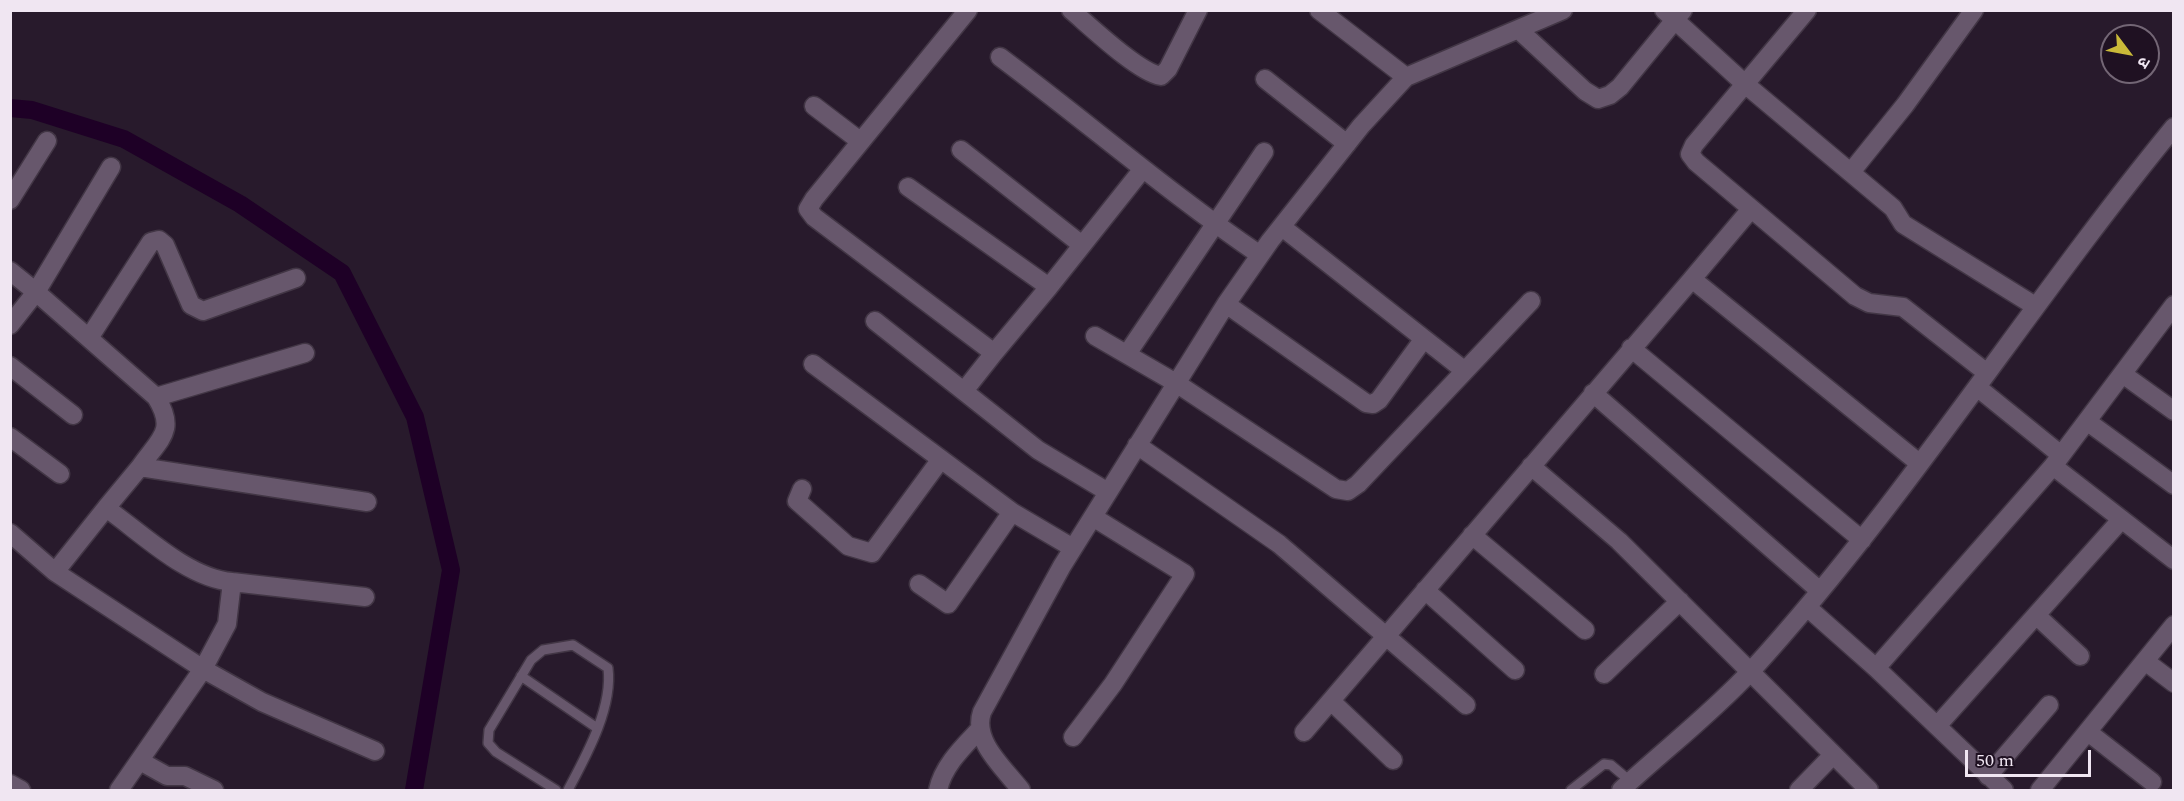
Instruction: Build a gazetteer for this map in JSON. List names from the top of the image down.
{
  "scale_bar": "50 m",
  "north": "bottom right"
}
